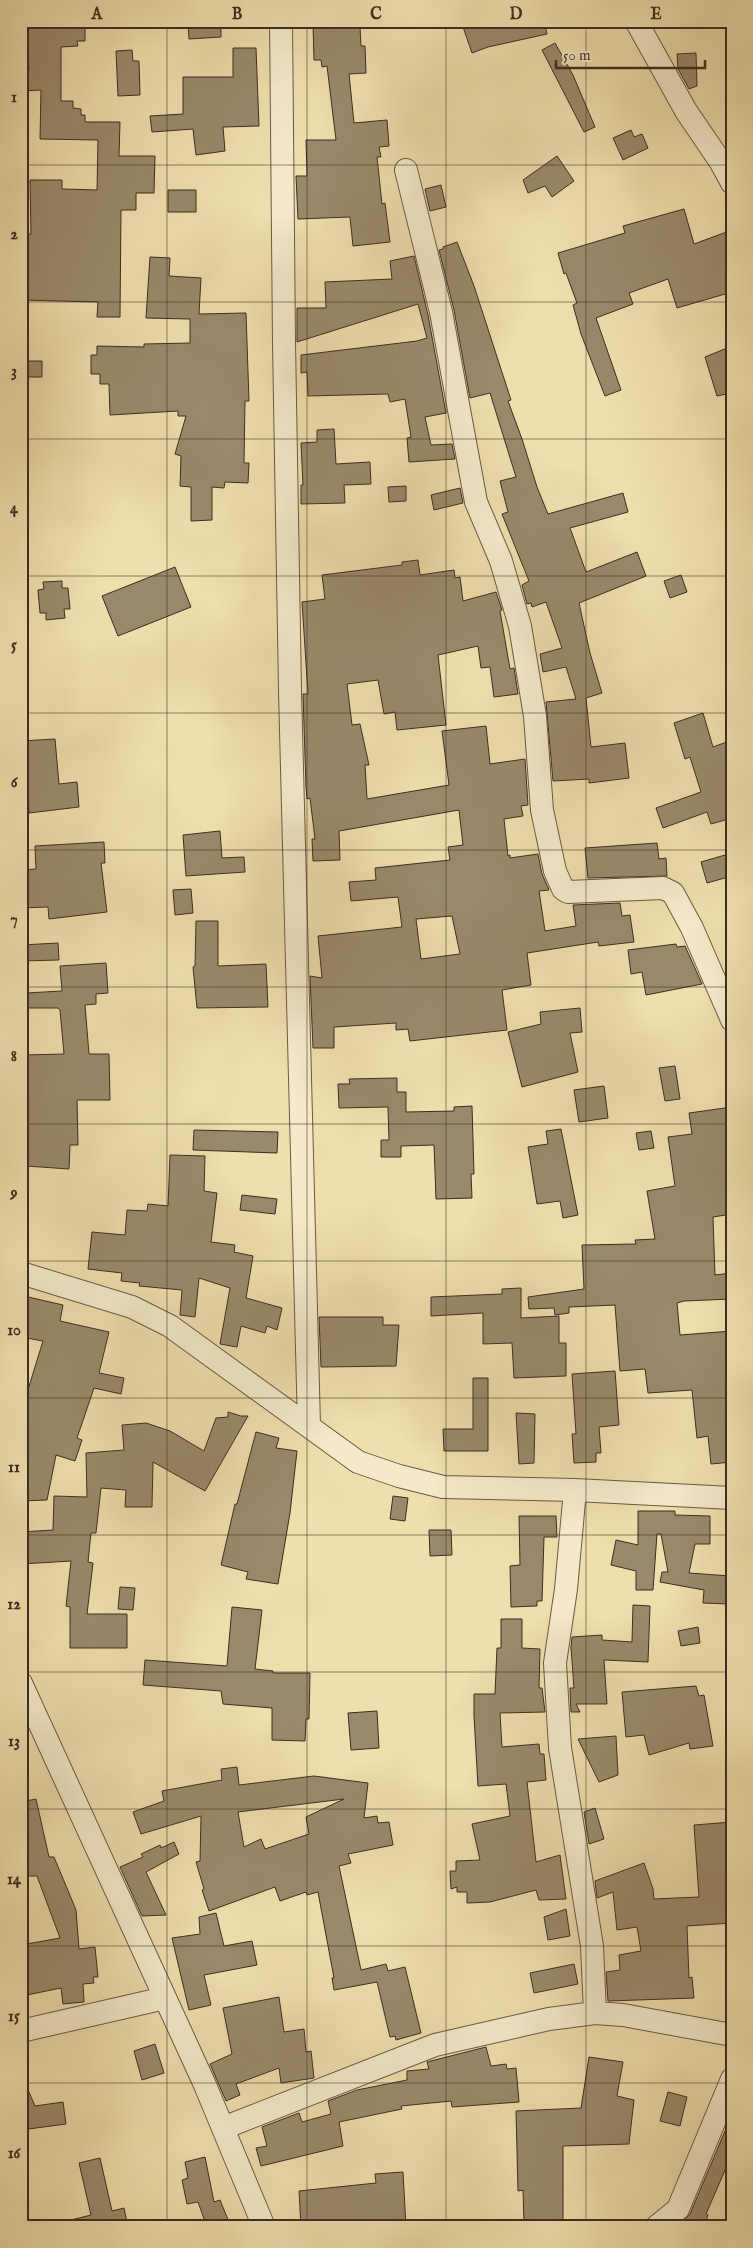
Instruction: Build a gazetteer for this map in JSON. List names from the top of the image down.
{
  "scale_bar": "50 m",
  "grid": {
    "columns": [
      "A",
      "B",
      "C",
      "D",
      "E"
    ],
    "rows": [
      "1",
      "2",
      "3",
      "4",
      "5",
      "6",
      "7",
      "8",
      "9",
      "10",
      "11",
      "12",
      "13",
      "14",
      "15",
      "16"
    ]
  }
}
